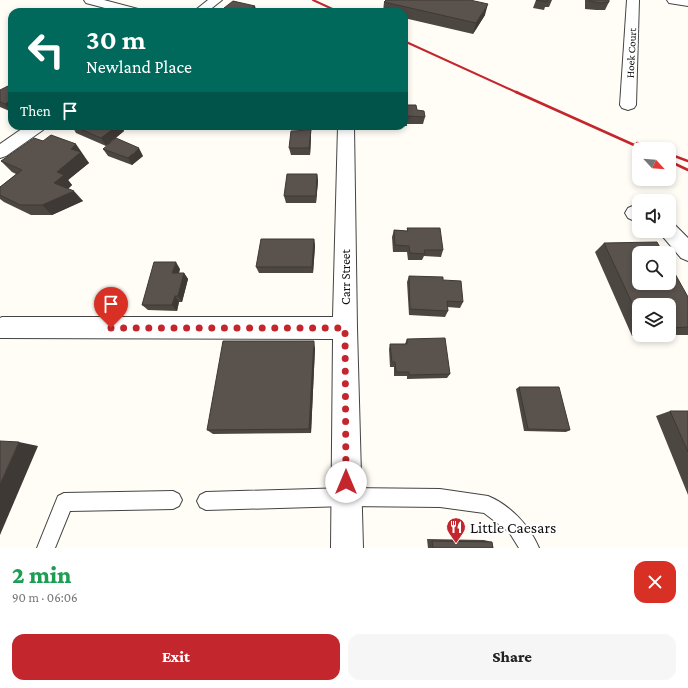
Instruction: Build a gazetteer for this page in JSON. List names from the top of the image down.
{
  "streets": {
    "street": ["Hoek Court", "Carr Street"]
  },
  "places": {
    "restaurant": ["Little Caesars"]
  },
  "north": "bottom right",
  "page": {
    "turn": ["30 m", "Newland Place"],
    "then": "Then",
    "heading": ["2 min", "90 m · 06:06"],
    "buttons": ["Exit", "Share"]
  }
}
